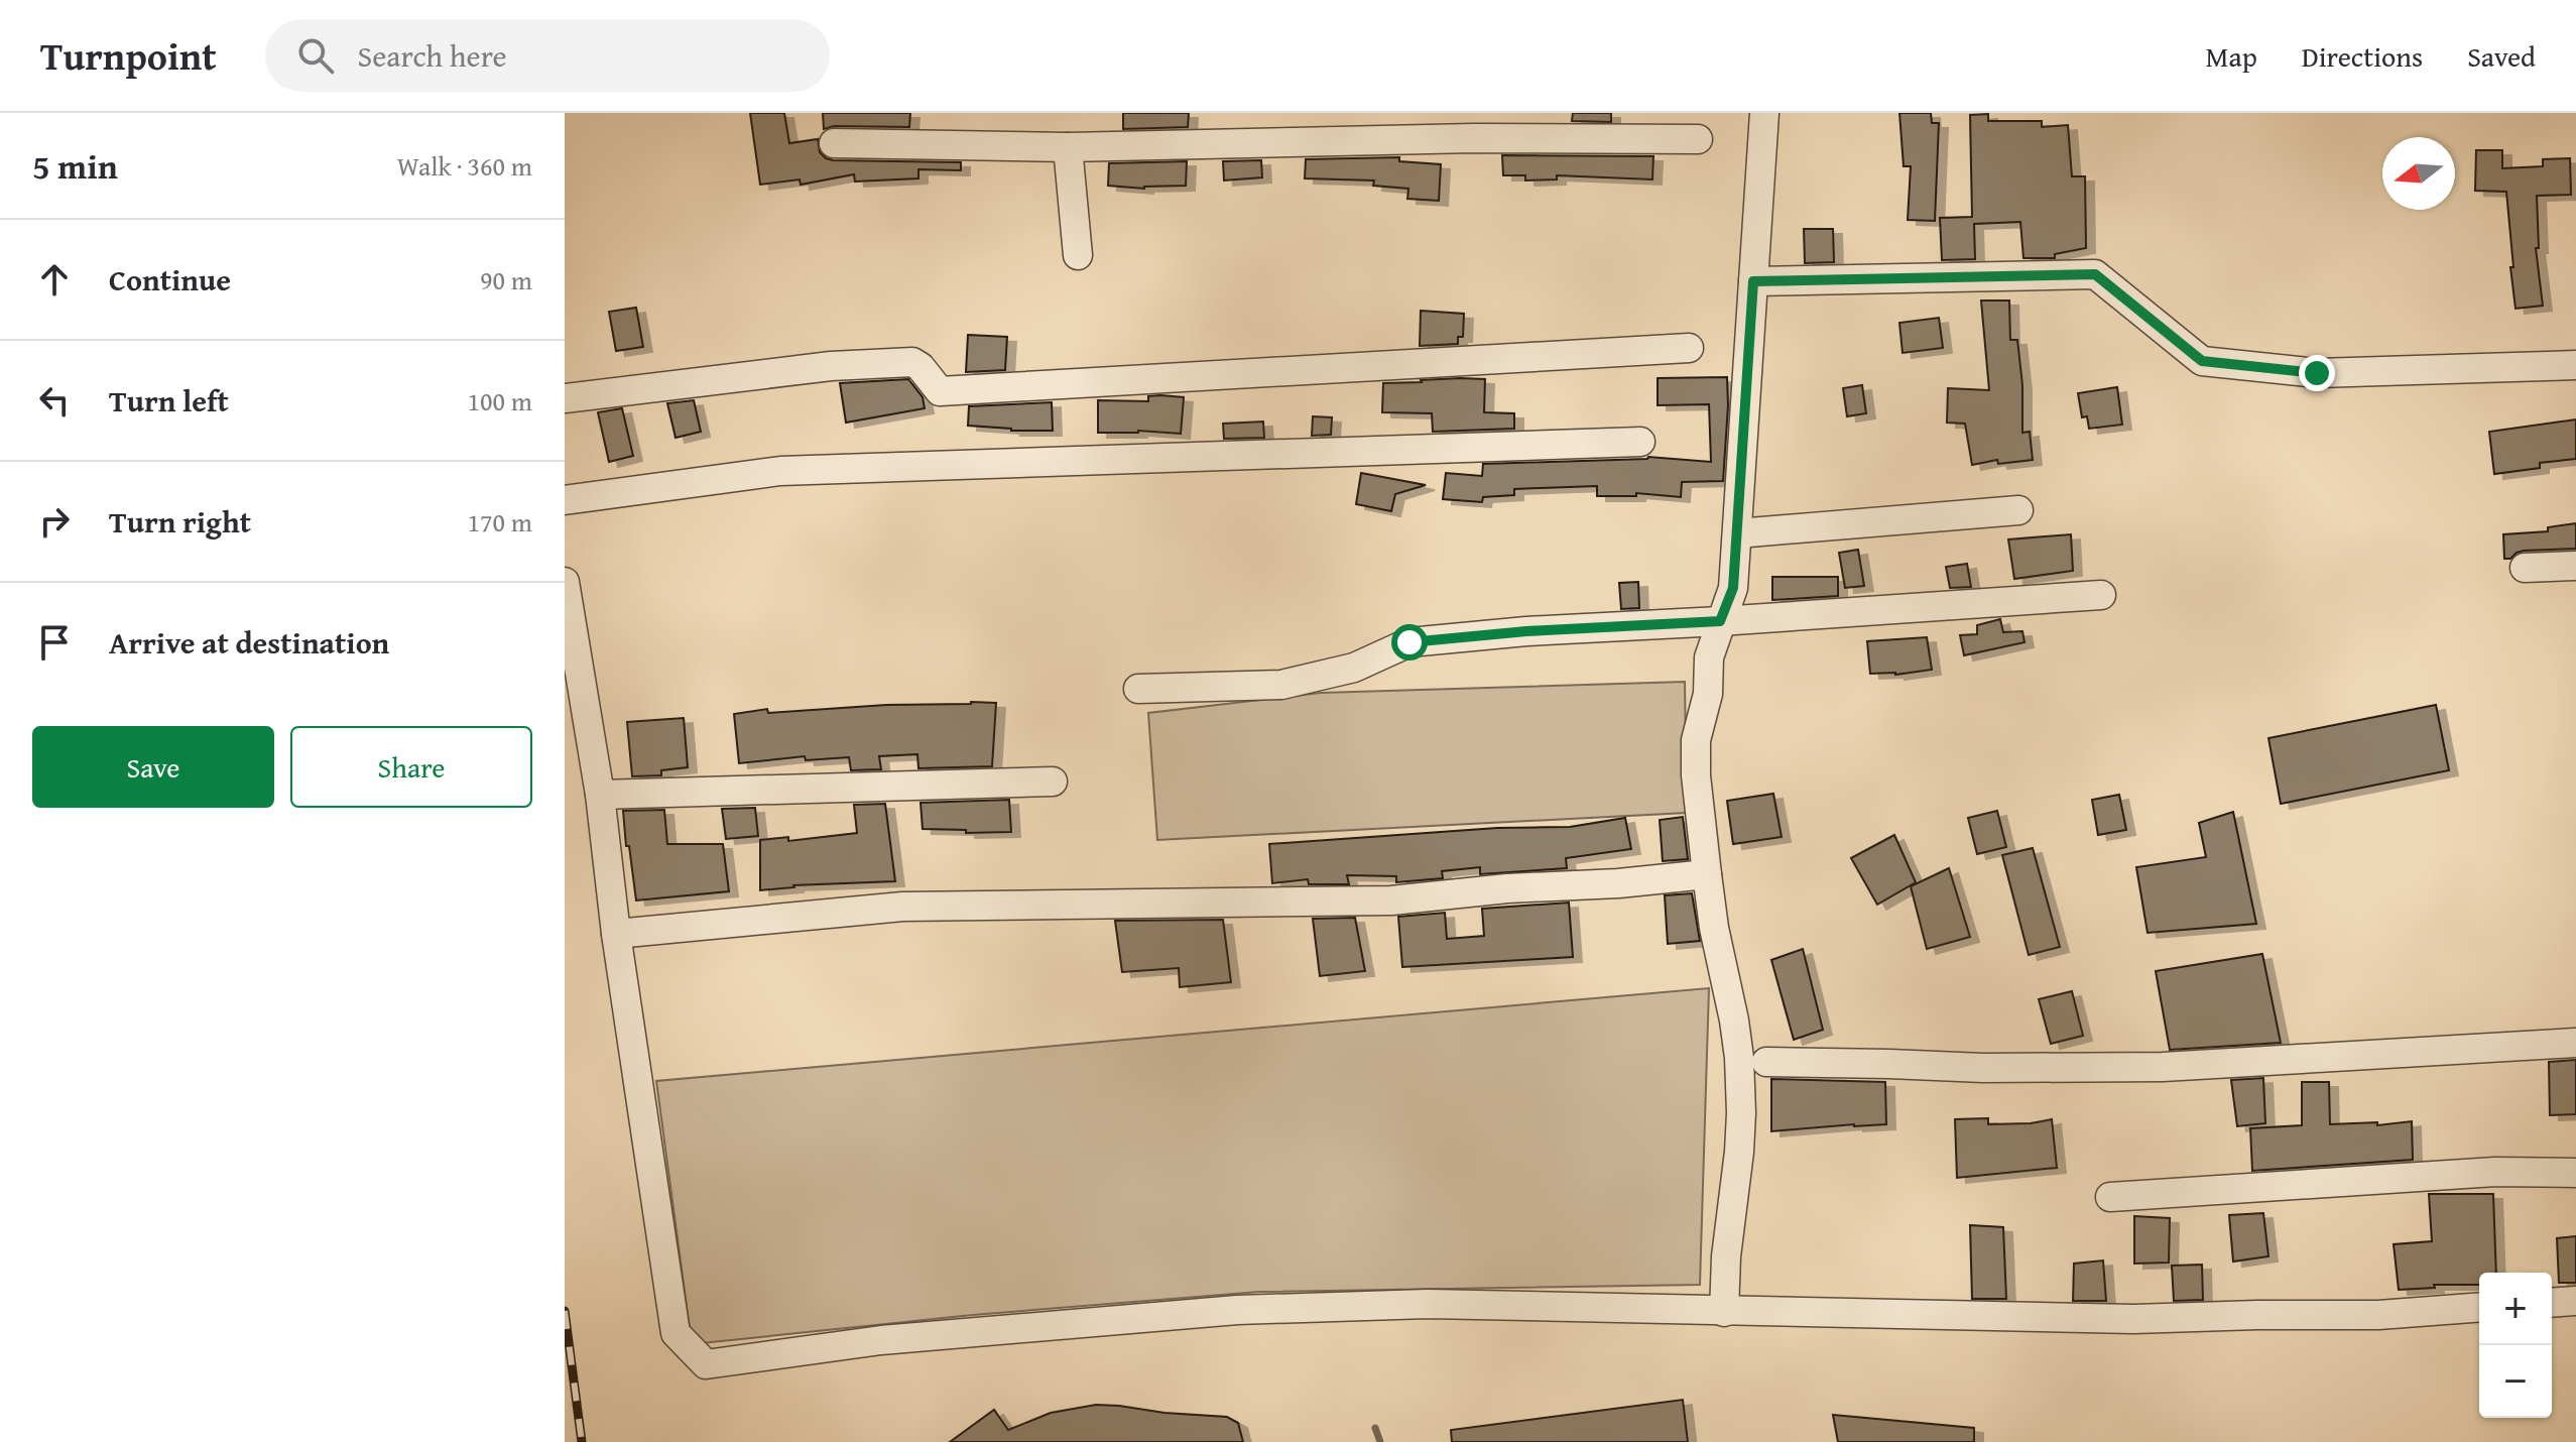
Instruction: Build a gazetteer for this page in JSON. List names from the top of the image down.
{
  "north": "left",
  "page": {
    "header": "Turnpoint",
    "search": "Search here",
    "nav": ["Map", "Directions", "Saved"],
    "heading": ["5 min", "Walk · 360 m"],
    "list": [
      ["Continue", "90 m"],
      ["Turn left", "100 m"],
      ["Turn right", "170 m"],
      "Arrive at destination"
    ],
    "buttons": ["Save", "Share"],
    "map_buttons": ["+", "−"]
  }
}
